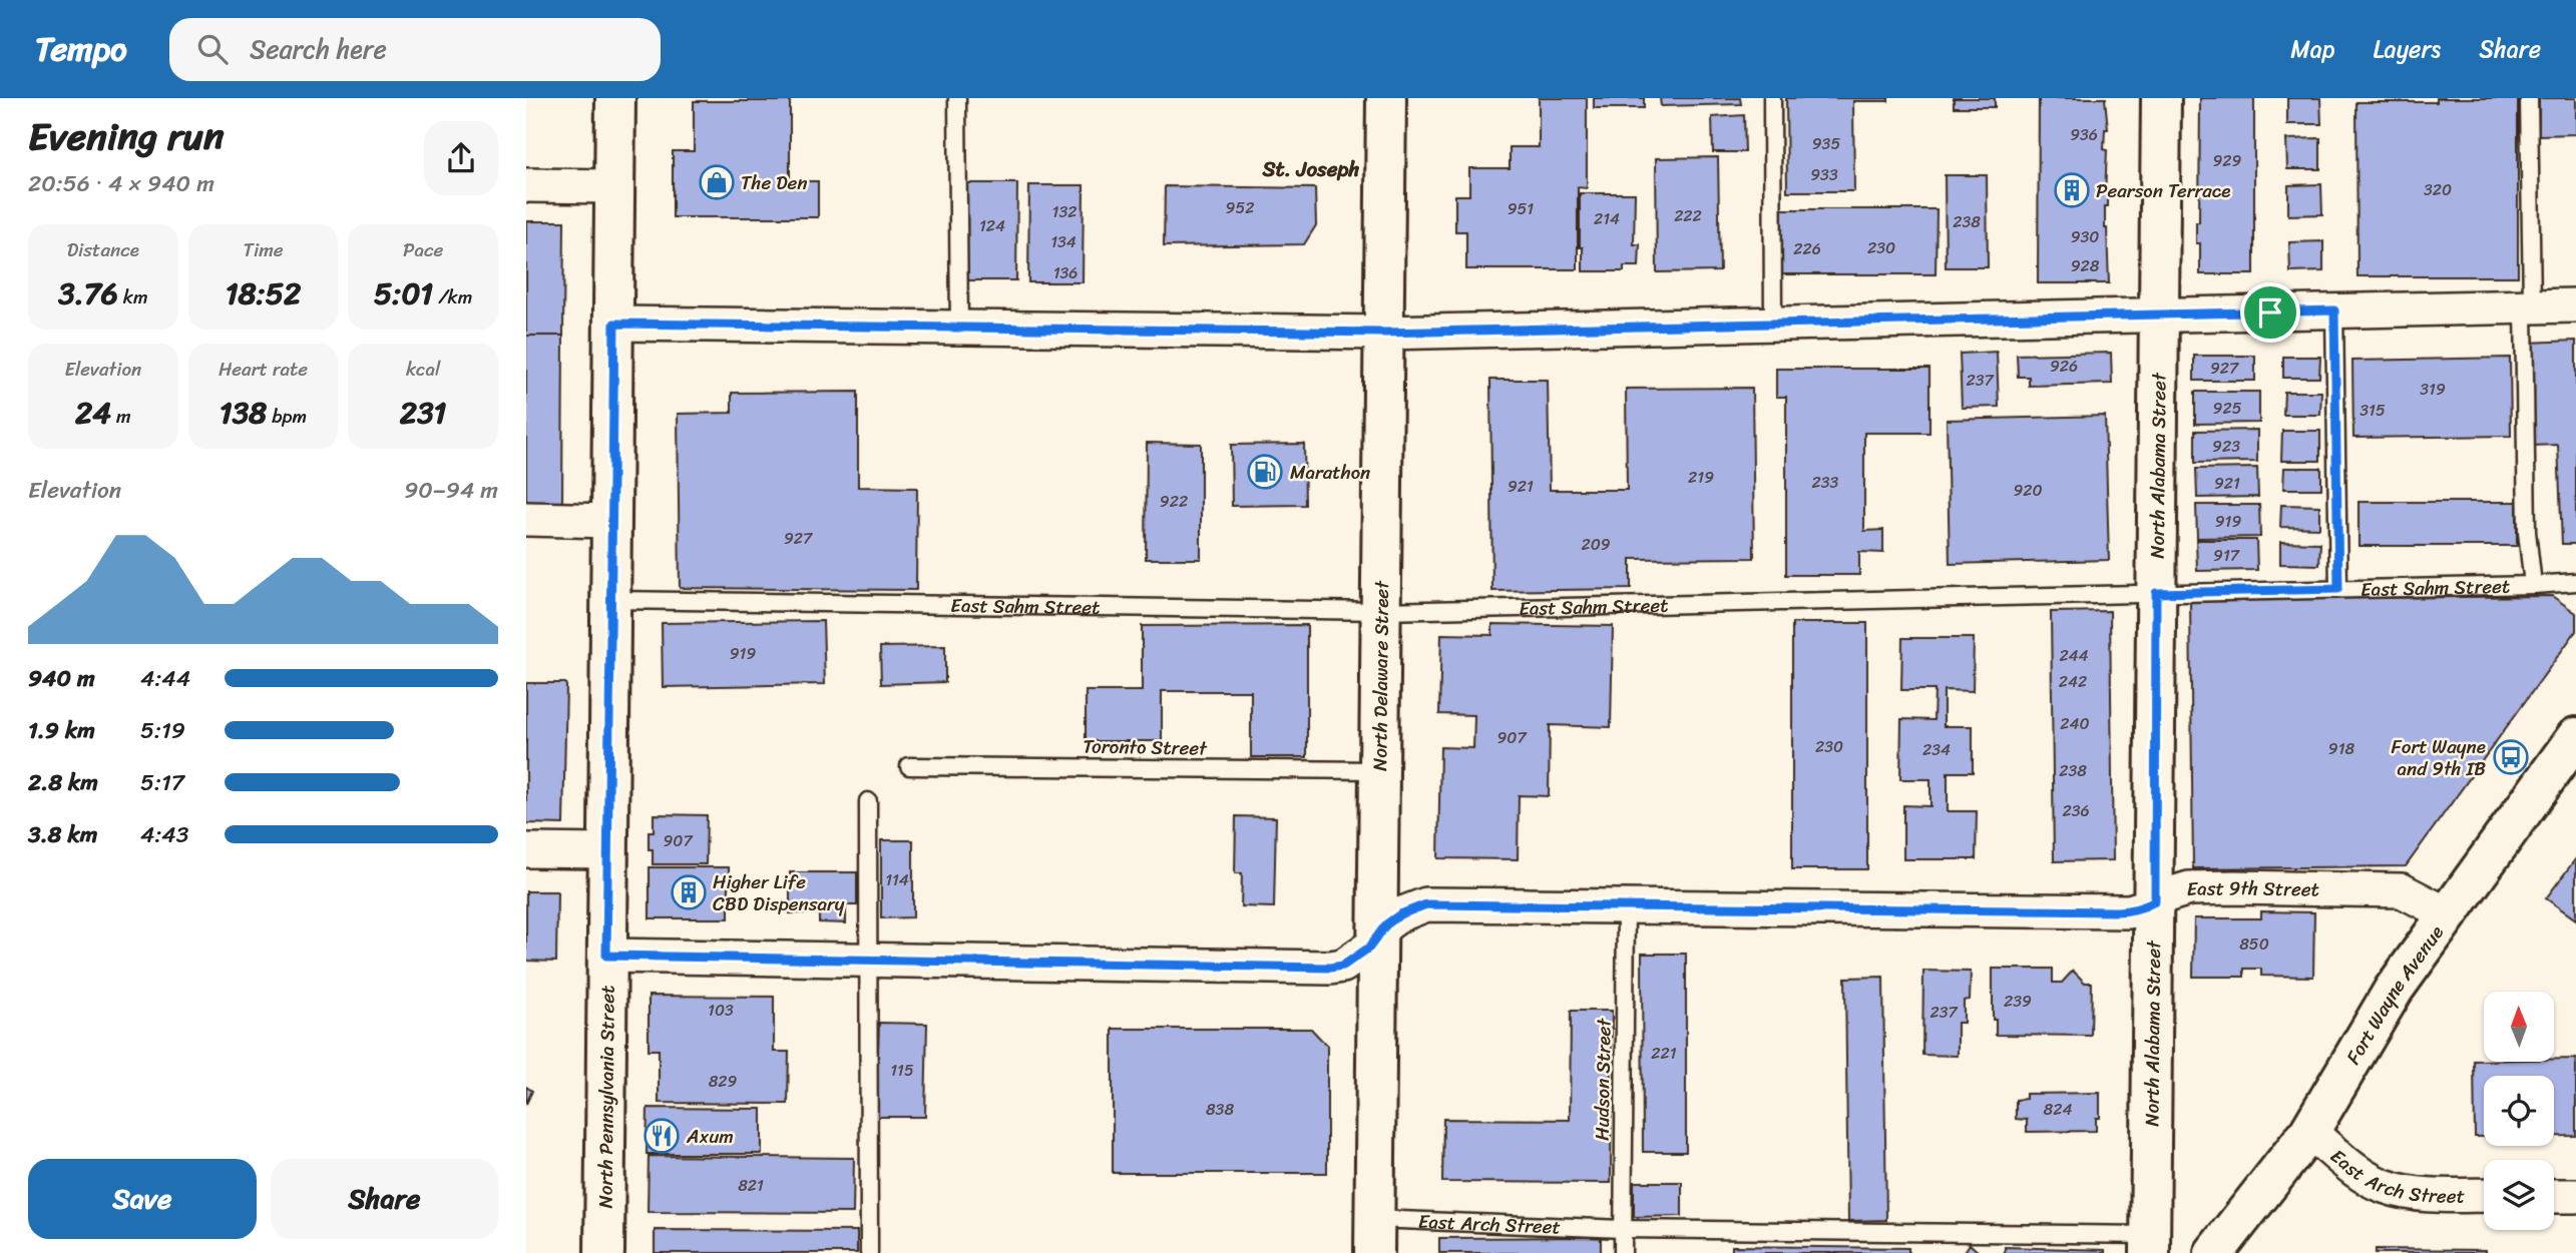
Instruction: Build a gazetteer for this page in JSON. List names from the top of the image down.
{
  "streets": {
    "main road": [
      "North Alabama Street",
      "North Delaware Street",
      "Fort Wayne Avenue",
      "North Pennsylvania Street"
    ],
    "street": ["East 9th Street", "East Arch Street"],
    "lane": ["East Sahm Street", "Toronto Street", "Hudson Street"]
  },
  "crossings": [
    ["North Alabama Street", "East Sahm Street"],
    ["North Alabama Street", "East 9th Street"],
    ["North Alabama Street", "East Arch Street"],
    ["East Sahm Street", "North Delaware Street"],
    ["East Sahm Street", "North Pennsylvania Street"],
    ["North Delaware Street", "Toronto Street"],
    ["North Delaware Street", "East 9th Street"],
    ["North Delaware Street", "East Arch Street"],
    ["East 9th Street", "Fort Wayne Avenue"],
    ["East 9th Street", "Hudson Street"],
    ["East 9th Street", "North Pennsylvania Street"],
    ["Fort Wayne Avenue", "East Arch Street"],
    ["Hudson Street", "East Arch Street"]
  ],
  "districts": ["St. Joseph"],
  "places": {
    "shop": ["The Den"],
    "building": ["Pearson Terrace", "Higher Life CBD Dispensary"],
    "fuel station": ["Marathon"],
    "bus stop": ["Fort Wayne and 9th IB"],
    "restaurant": ["Axum"]
  },
  "house_numbers": [
    "936",
    "935",
    "929",
    "933",
    "320",
    "952",
    "951",
    "132",
    "222",
    "214",
    "238",
    "124",
    "930",
    "134",
    "230",
    "226",
    "928",
    "136",
    "926",
    "927",
    "237",
    "319",
    "925",
    "315",
    "923",
    "219",
    "233",
    "921",
    "921",
    "920",
    "922",
    "919",
    "927",
    "209",
    "917",
    "919",
    "244",
    "242",
    "240",
    "907",
    "230",
    "918",
    "234",
    "238",
    "236",
    "907",
    "114",
    "850",
    "239",
    "103",
    "237",
    "221",
    "115",
    "829",
    "838",
    "824",
    "821"
  ],
  "north": "top",
  "page": {
    "header": "Tempo",
    "search": "Search here",
    "nav": ["Map", "Layers", "Share"],
    "heading": ["Evening run", "20:56 · 4 × 940 m"],
    "stats": [
      ["Distance", "3.76 km"],
      ["Time", "18:52"],
      ["Pace", "5:01 /km"],
      ["Elevation", "24 m"],
      ["Heart rate", "138 bpm"],
      ["kcal", "231"]
    ],
    "chart": ["Elevation", "90–94 m"],
    "list": [
      {
        "name": "940 m",
        "note": "4:44"
      },
      {
        "name": "1.9 km",
        "note": "5:19"
      },
      {
        "name": "2.8 km",
        "note": "5:17"
      },
      {
        "name": "3.8 km",
        "note": "4:43"
      }
    ],
    "buttons": ["Save", "Share"]
  }
}
